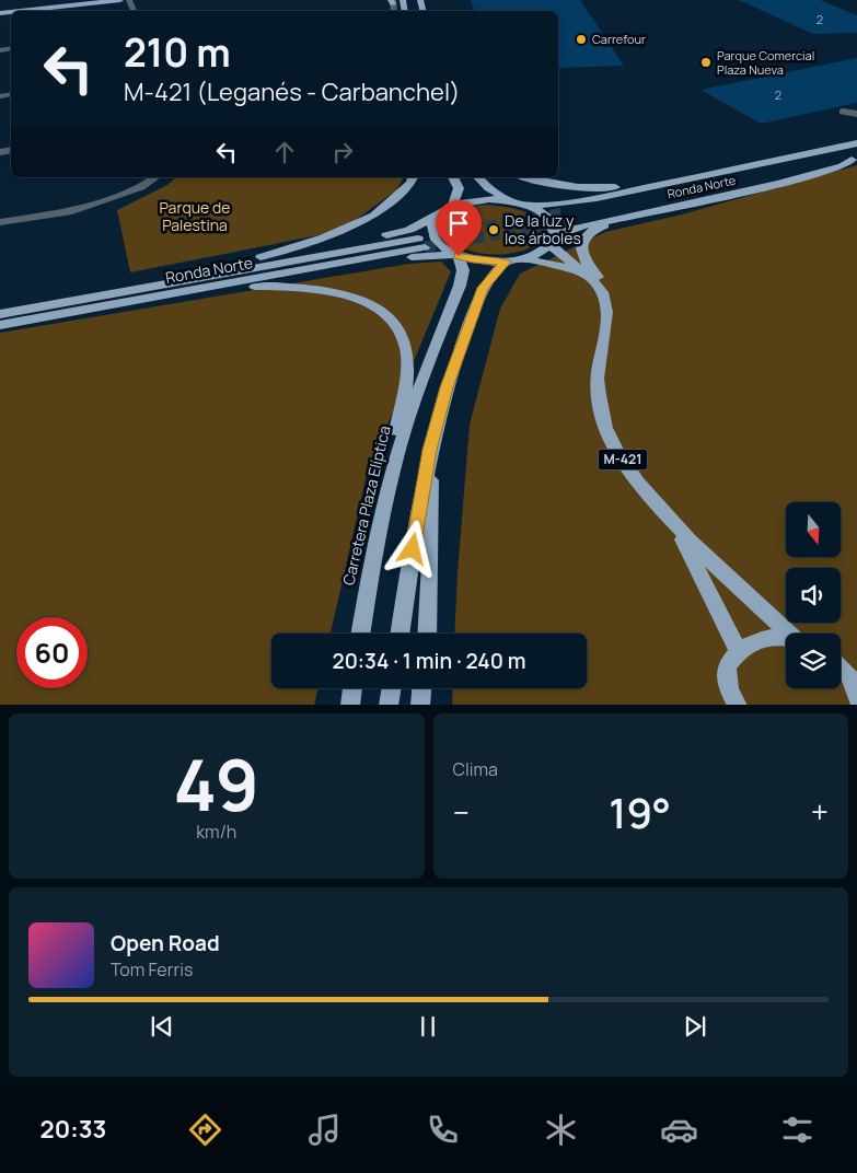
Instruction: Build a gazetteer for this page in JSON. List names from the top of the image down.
{
  "streets": {
    "main road": ["Ronda Norte", "M-421", "Carretera Plaza Elíptica"]
  },
  "parks": ["Parque de Palestina"],
  "places": ["Carrefour", "Parque Comercial Plaza Nueva", "De la luz y los árboles"],
  "house_numbers": ["2", "2"],
  "north": "bottom",
  "page": {
    "turn": ["210 m", "M-421 (Leganés - Carbanchel)"],
    "limit": "60",
    "trip": "20:34 · 1 min · 240 m",
    "tile": [
      ["49", "km/h"],
      "Clima"
    ],
    "heat": ["−", "19°", "+"],
    "song": ["Open Road", "Tom Ferris"],
    "tabs": "20:33"
  }
}
